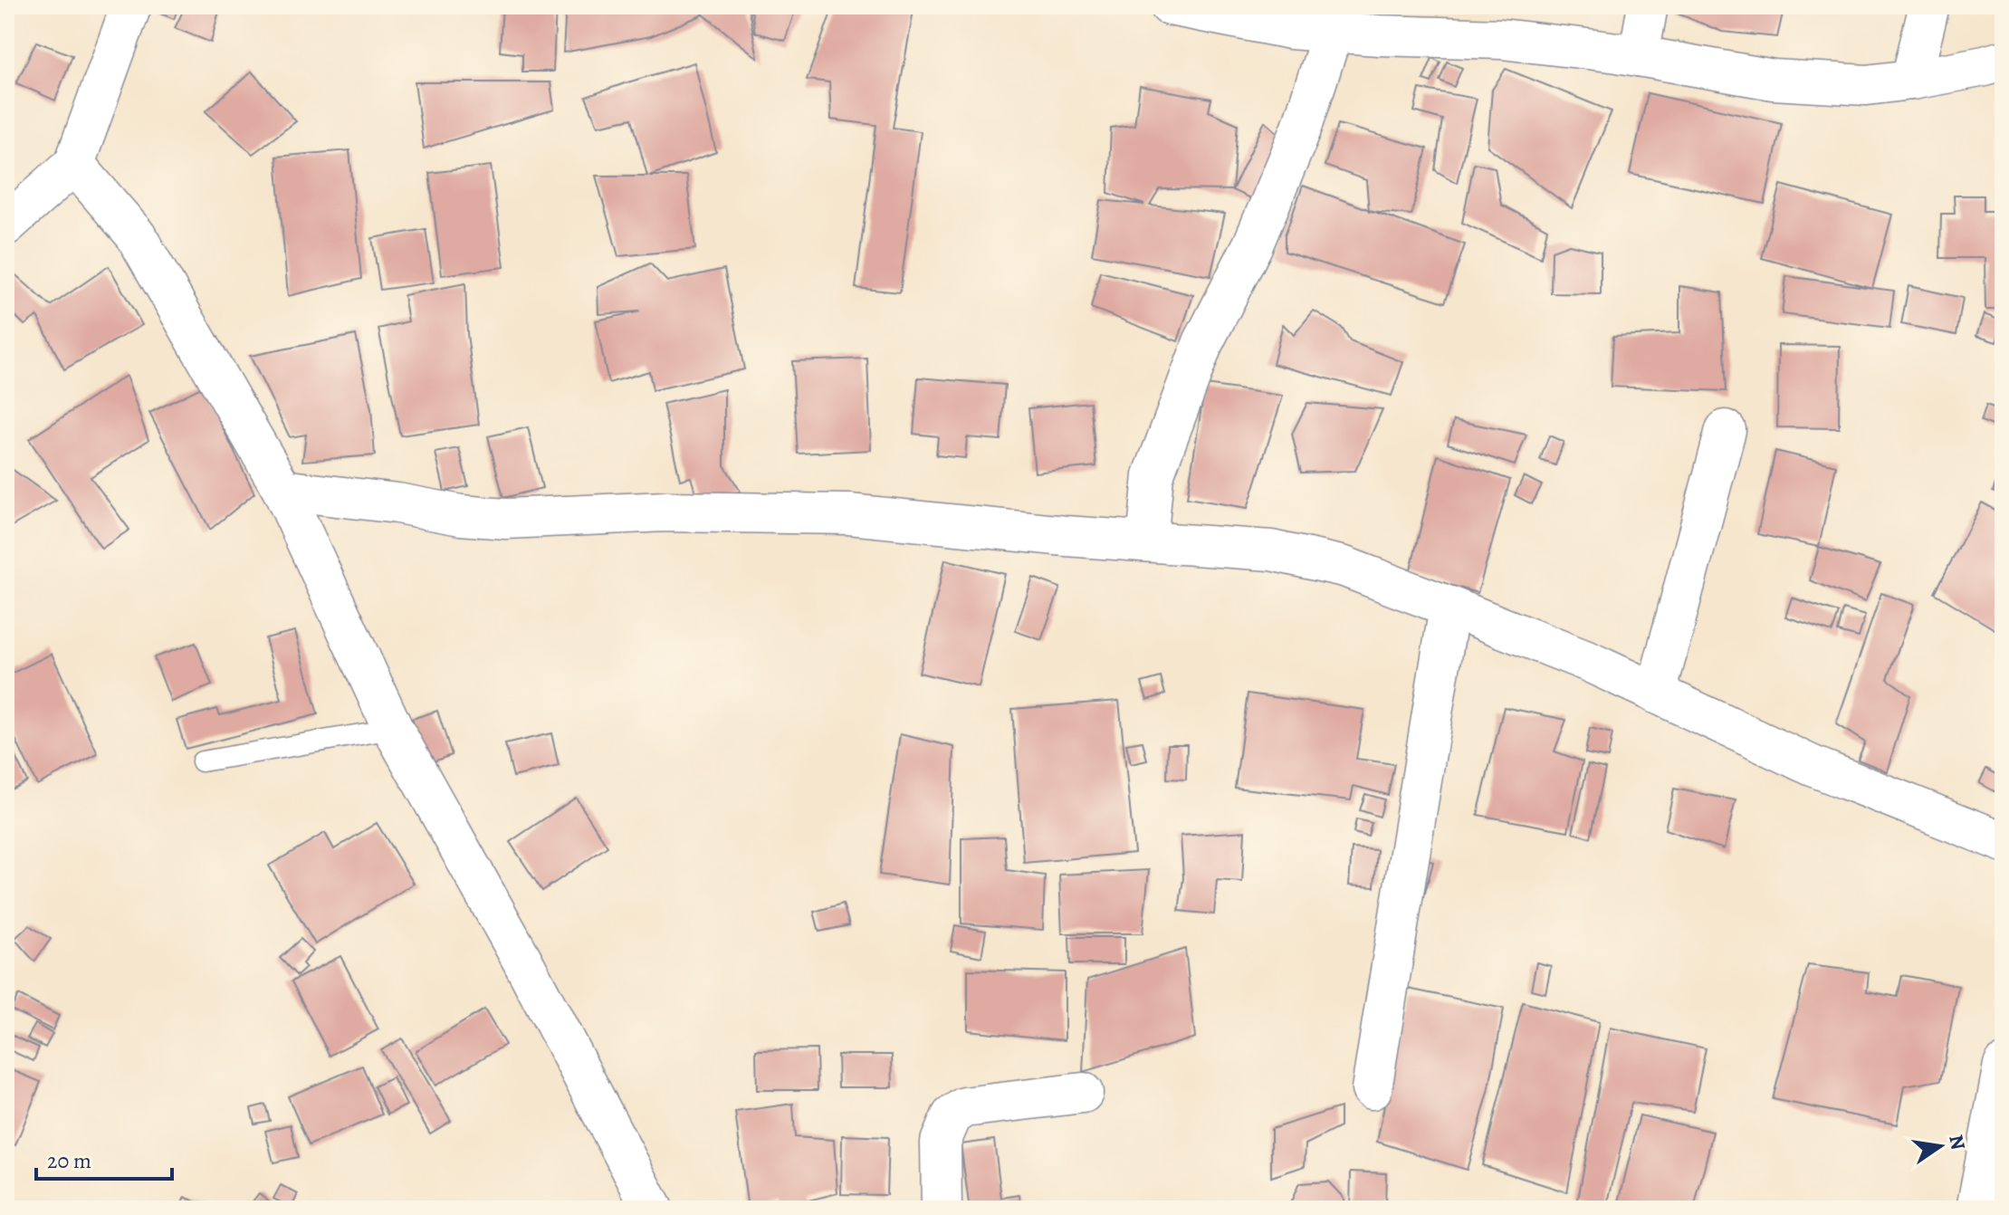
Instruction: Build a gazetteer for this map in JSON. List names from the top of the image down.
{
  "scale_bar": "20 m",
  "north": "right"
}
